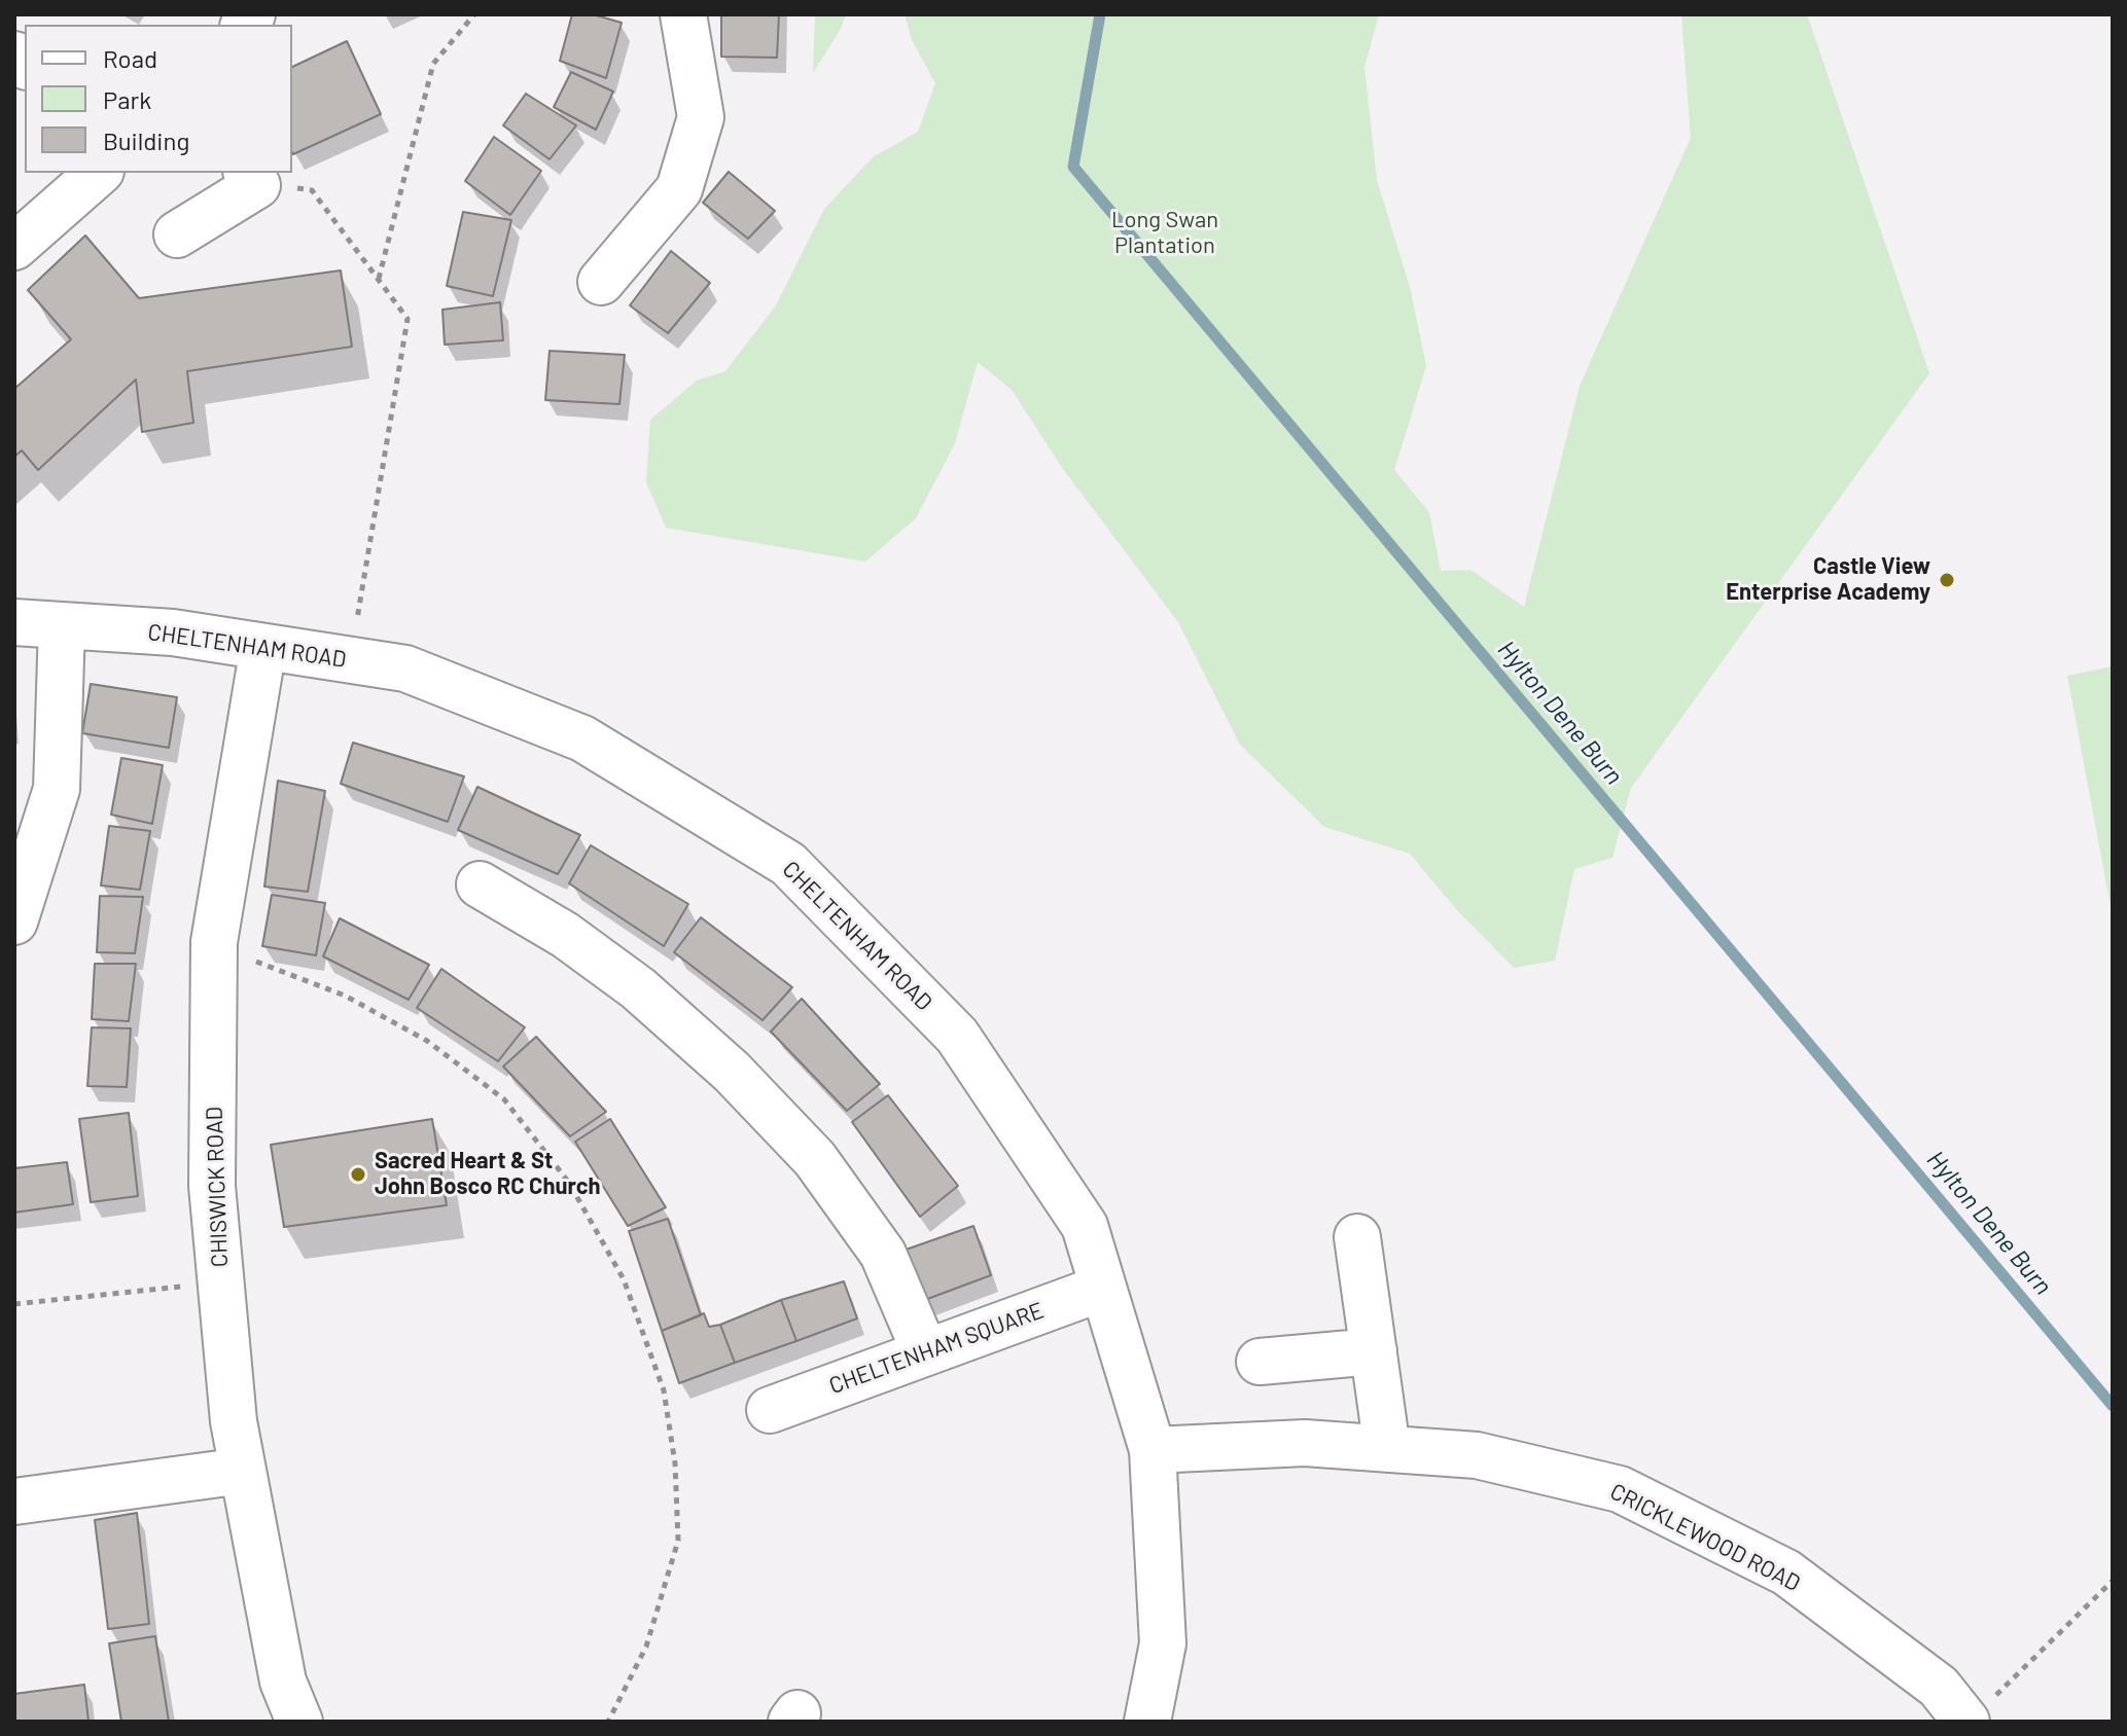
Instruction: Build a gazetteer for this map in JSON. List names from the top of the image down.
{
  "streets": {
    "street": [
      "CHELTENHAM ROAD",
      "CHISWICK ROAD",
      "CHELTENHAM SQUARE",
      "CRICKLEWOOD ROAD"
    ]
  },
  "crossings": [
    ["CHELTENHAM ROAD", "CHISWICK ROAD"],
    ["CHELTENHAM ROAD", "CHELTENHAM SQUARE"],
    ["CHELTENHAM ROAD", "CRICKLEWOOD ROAD"]
  ],
  "water": ["Hylton Dene Burn"],
  "parks": ["Long Swan Plantation"],
  "places": ["Castle View Enterprise Academy", "Sacred Heart & St John Bosco RC Church"],
  "legend": ["Road", "Park", "Building"]
}
